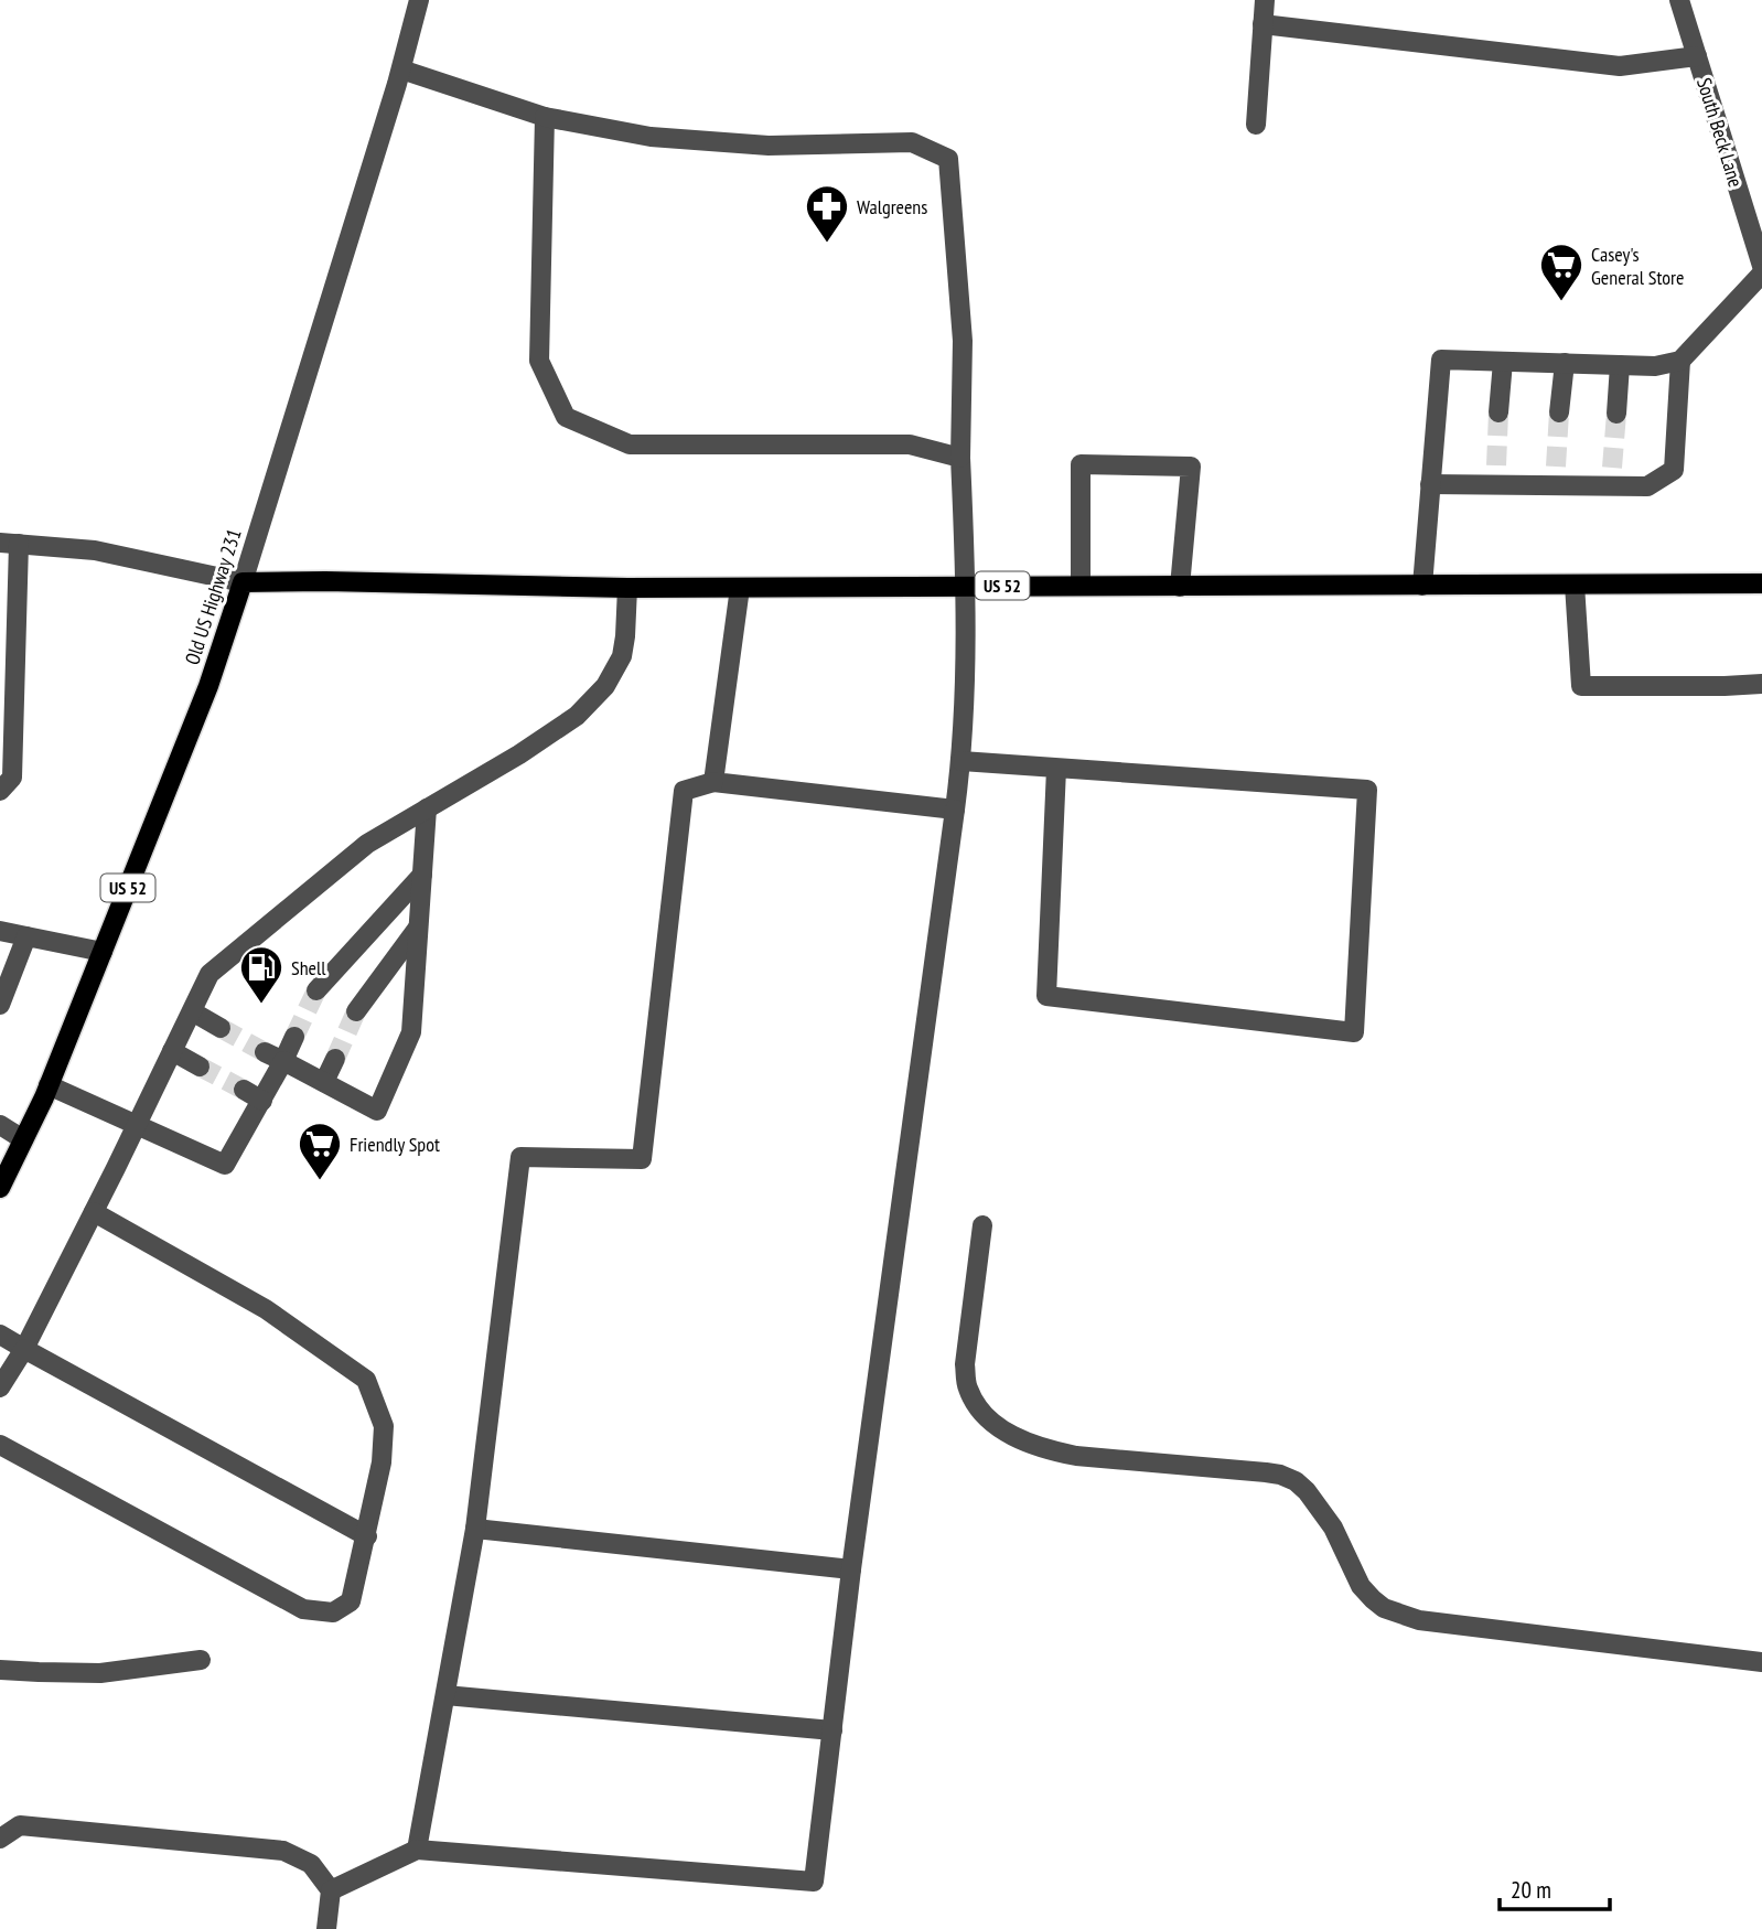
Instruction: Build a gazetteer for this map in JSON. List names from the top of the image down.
{
  "streets": {
    "main road": ["US 52", "Old US Highway 231"],
    "street": ["South Beck Lane"]
  },
  "crossings": [
    ["US 52", "Old US Highway 231"]
  ],
  "places": {
    "pharmacy": ["Walgreens"],
    "supermarket": ["Casey's General Store", "Friendly Spot"],
    "fuel station": ["Shell"]
  },
  "scale_bar": "20 m"
}
